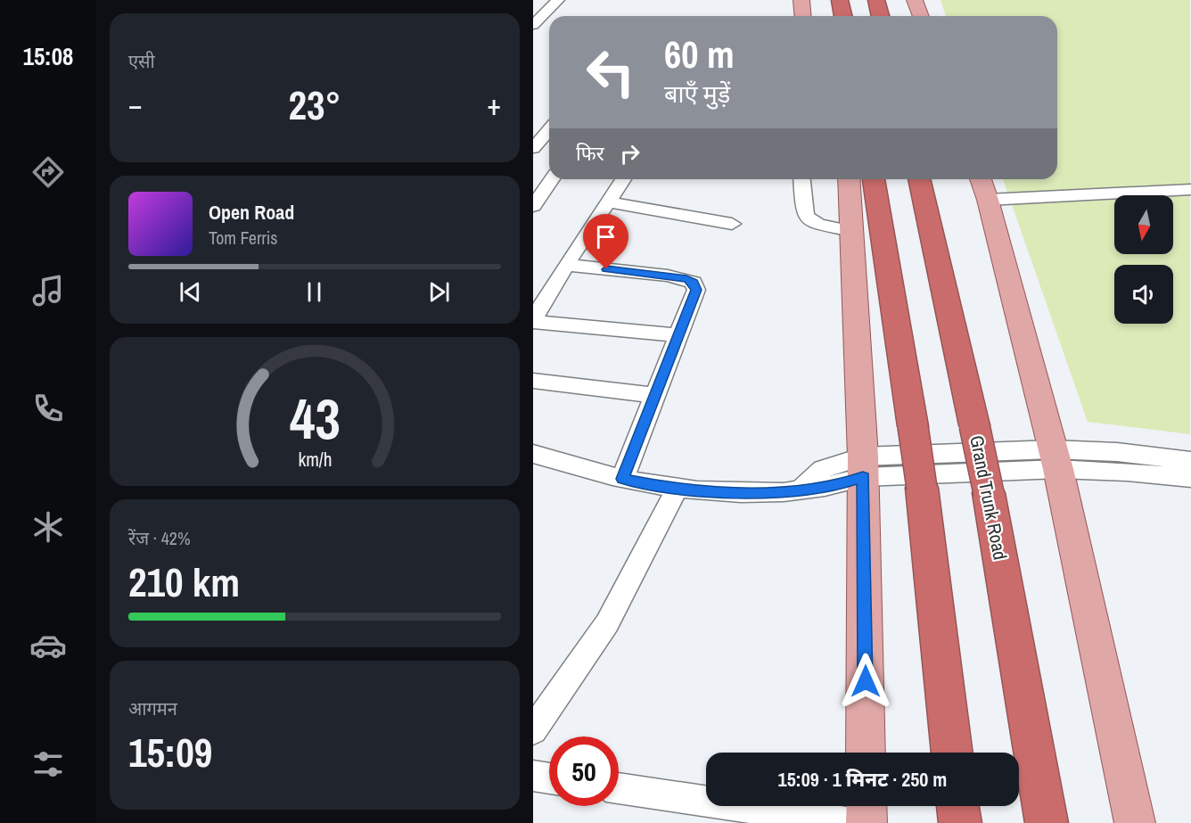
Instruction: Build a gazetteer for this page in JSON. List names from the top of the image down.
{
  "streets": {
    "highway": ["Grand Trunk Road"]
  },
  "north": "bottom",
  "page": {
    "tabs": "15:08",
    "tile": [
      "एसी",
      ["रेंज · 42%", "210 km"],
      ["आगमन", "15:09"]
    ],
    "turn": ["60 m", "बाएँ मुड़ें"],
    "heat": ["−", "23°", "+"],
    "then": "फिर",
    "song": ["Open Road", "Tom Ferris"],
    "limit": "50",
    "trip": "15:09 · 1 मिनट · 250 m",
    "gauge": ["43", "km/h"]
  }
}
